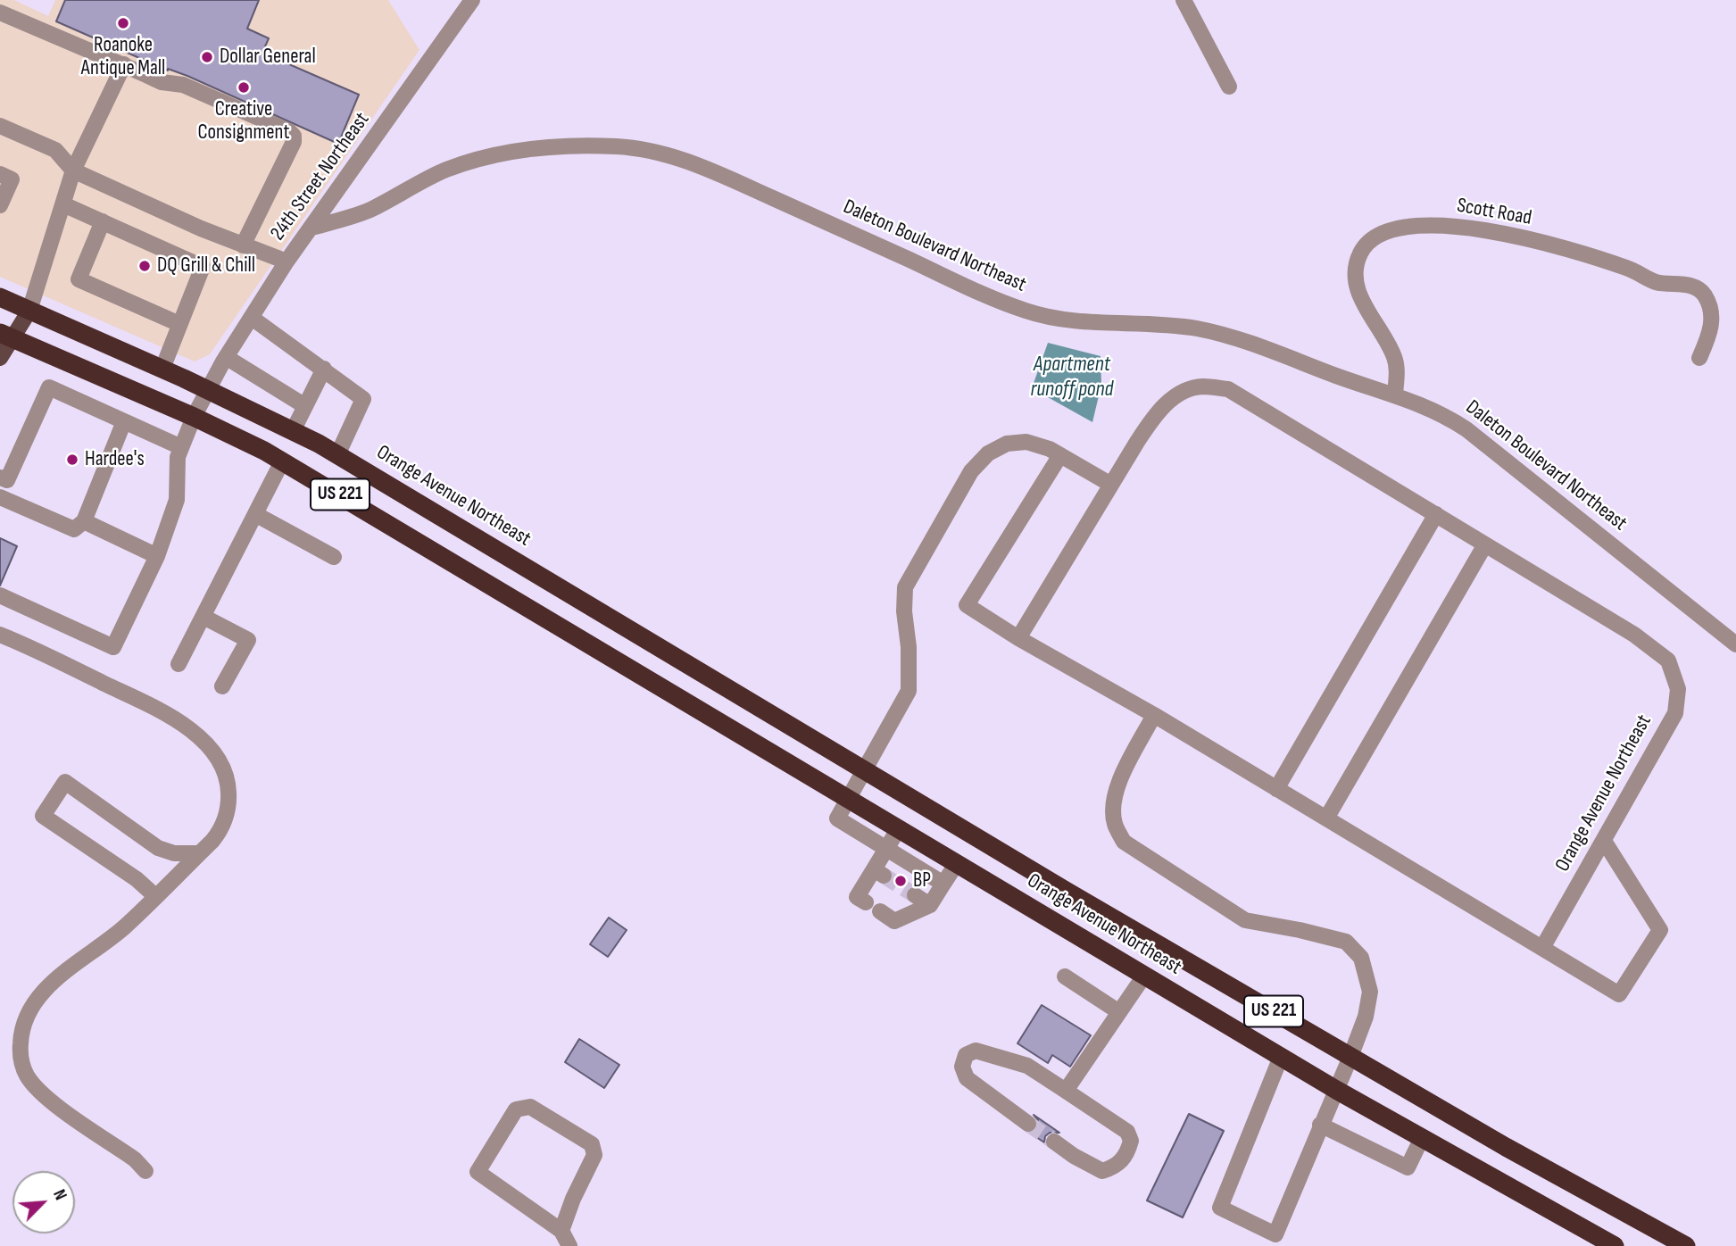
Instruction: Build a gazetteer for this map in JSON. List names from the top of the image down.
{
  "streets": {
    "highway": ["US 221", "Orange Avenue Northeast"],
    "street": ["24th Street Northeast", "Scott Road", "Daleton Boulevard Northeast"]
  },
  "crossings": [
    ["24th Street Northeast", "Daleton Boulevard Northeast"],
    ["24th Street Northeast", "Orange Avenue Northeast"],
    ["Scott Road", "Daleton Boulevard Northeast"]
  ],
  "water": ["Apartment runoff pond"],
  "places": [
    "Roanoke Antique Mall",
    "Dollar General",
    "Creative Consignment",
    "DQ Grill & Chill",
    "Hardee's",
    "BP"
  ],
  "north": "top right"
}
